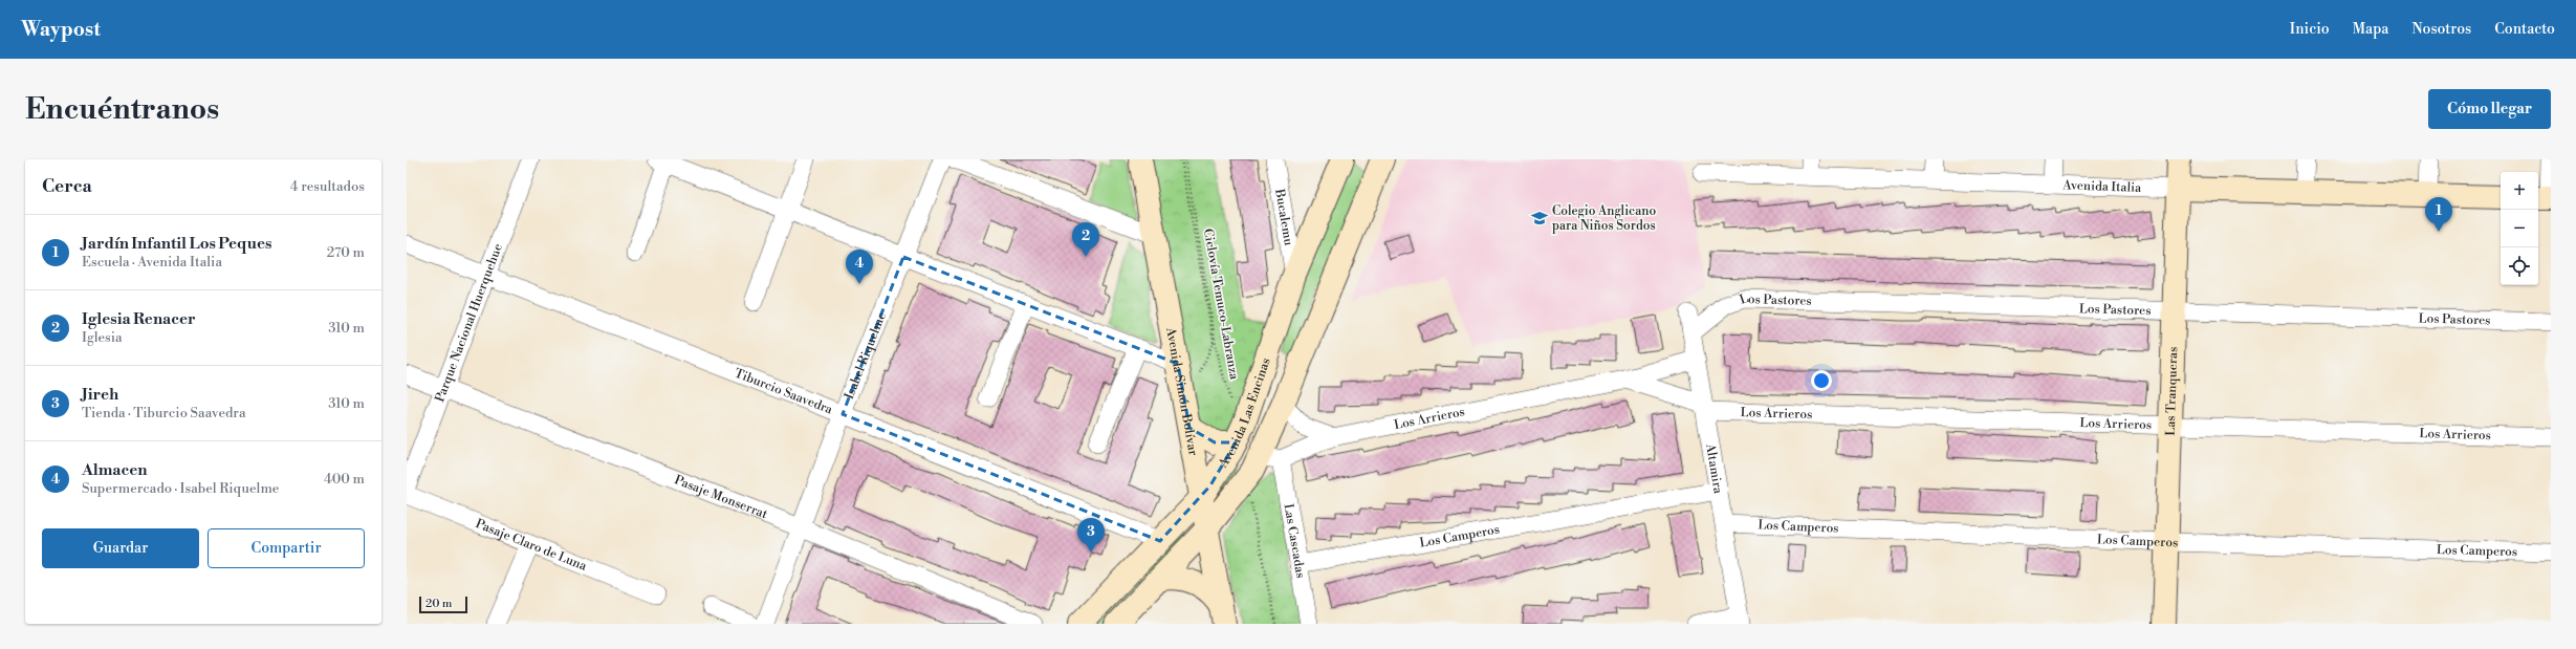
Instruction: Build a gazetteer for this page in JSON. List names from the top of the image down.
{
  "streets": {
    "street": [
      "Avenida Italia",
      "Bucalemu",
      "Los Pastores",
      "Parque Nacional Huerquehue",
      "Isabel Riquelme",
      "Tiburcio Saavedra",
      "Avenida Simón Bolívar",
      "Las Tranqueras",
      "Avenida Las Encinas",
      "Los Arrieros",
      "Altamira",
      "Pasaje Monserrat",
      "Los Camperos",
      "Las Cascadas",
      "Pasaje Claro de Luna"
    ],
    "path": ["Ciclovía Temuco-Labranza"]
  },
  "crossings": [
    ["Avenida Italia", "Las Tranqueras"],
    ["Bucalemu", "Avenida Las Encinas"],
    ["Los Pastores", "Las Tranqueras"],
    ["Los Pastores", "Altamira"],
    ["Ciclovía Temuco-Labranza", "Avenida Las Encinas"],
    ["Parque Nacional Huerquehue", "Tiburcio Saavedra"],
    ["Parque Nacional Huerquehue", "Pasaje Monserrat"],
    ["Isabel Riquelme", "Tiburcio Saavedra"],
    ["Isabel Riquelme", "Pasaje Monserrat"],
    ["Tiburcio Saavedra", "Avenida Las Encinas"],
    ["Avenida Simón Bolívar", "Avenida Las Encinas"],
    ["Las Tranqueras", "Los Arrieros"],
    ["Las Tranqueras", "Los Camperos"],
    ["Los Arrieros", "Altamira"],
    ["Los Arrieros", "Las Cascadas"],
    ["Altamira", "Los Camperos"],
    ["Los Camperos", "Las Cascadas"]
  ],
  "places": {
    "school or university": ["Colegio Anglicano para Niños Sordos"]
  },
  "scale_bar": "20 m",
  "page": {
    "header": "Waypost",
    "nav": [
      "Inicio",
      "Mapa",
      "Nosotros",
      "Contacto"
    ],
    "buttons": [
      "Cómo llegar",
      ["Guardar", "Compartir"]
    ],
    "title": "Encuéntranos",
    "heading": ["Cerca", "4 resultados"],
    "map_buttons": ["+", "−"],
    "pins": [
      "1",
      "2",
      "4",
      "3"
    ],
    "list": [
      {
        "mark": "1",
        "name": "Jardín Infantil Los Peques",
        "note": "Escuela · Avenida Italia",
        "value": "270 m"
      },
      {
        "mark": "2",
        "name": "Iglesia Renacer",
        "note": "Iglesia",
        "value": "310 m"
      },
      {
        "mark": "3",
        "name": "Jireh",
        "note": "Tienda · Tiburcio Saavedra",
        "value": "310 m"
      },
      {
        "mark": "4",
        "name": "Almacen",
        "note": "Supermercado · Isabel Riquelme",
        "value": "400 m"
      }
    ],
    "scale": "20 m"
  }
}
